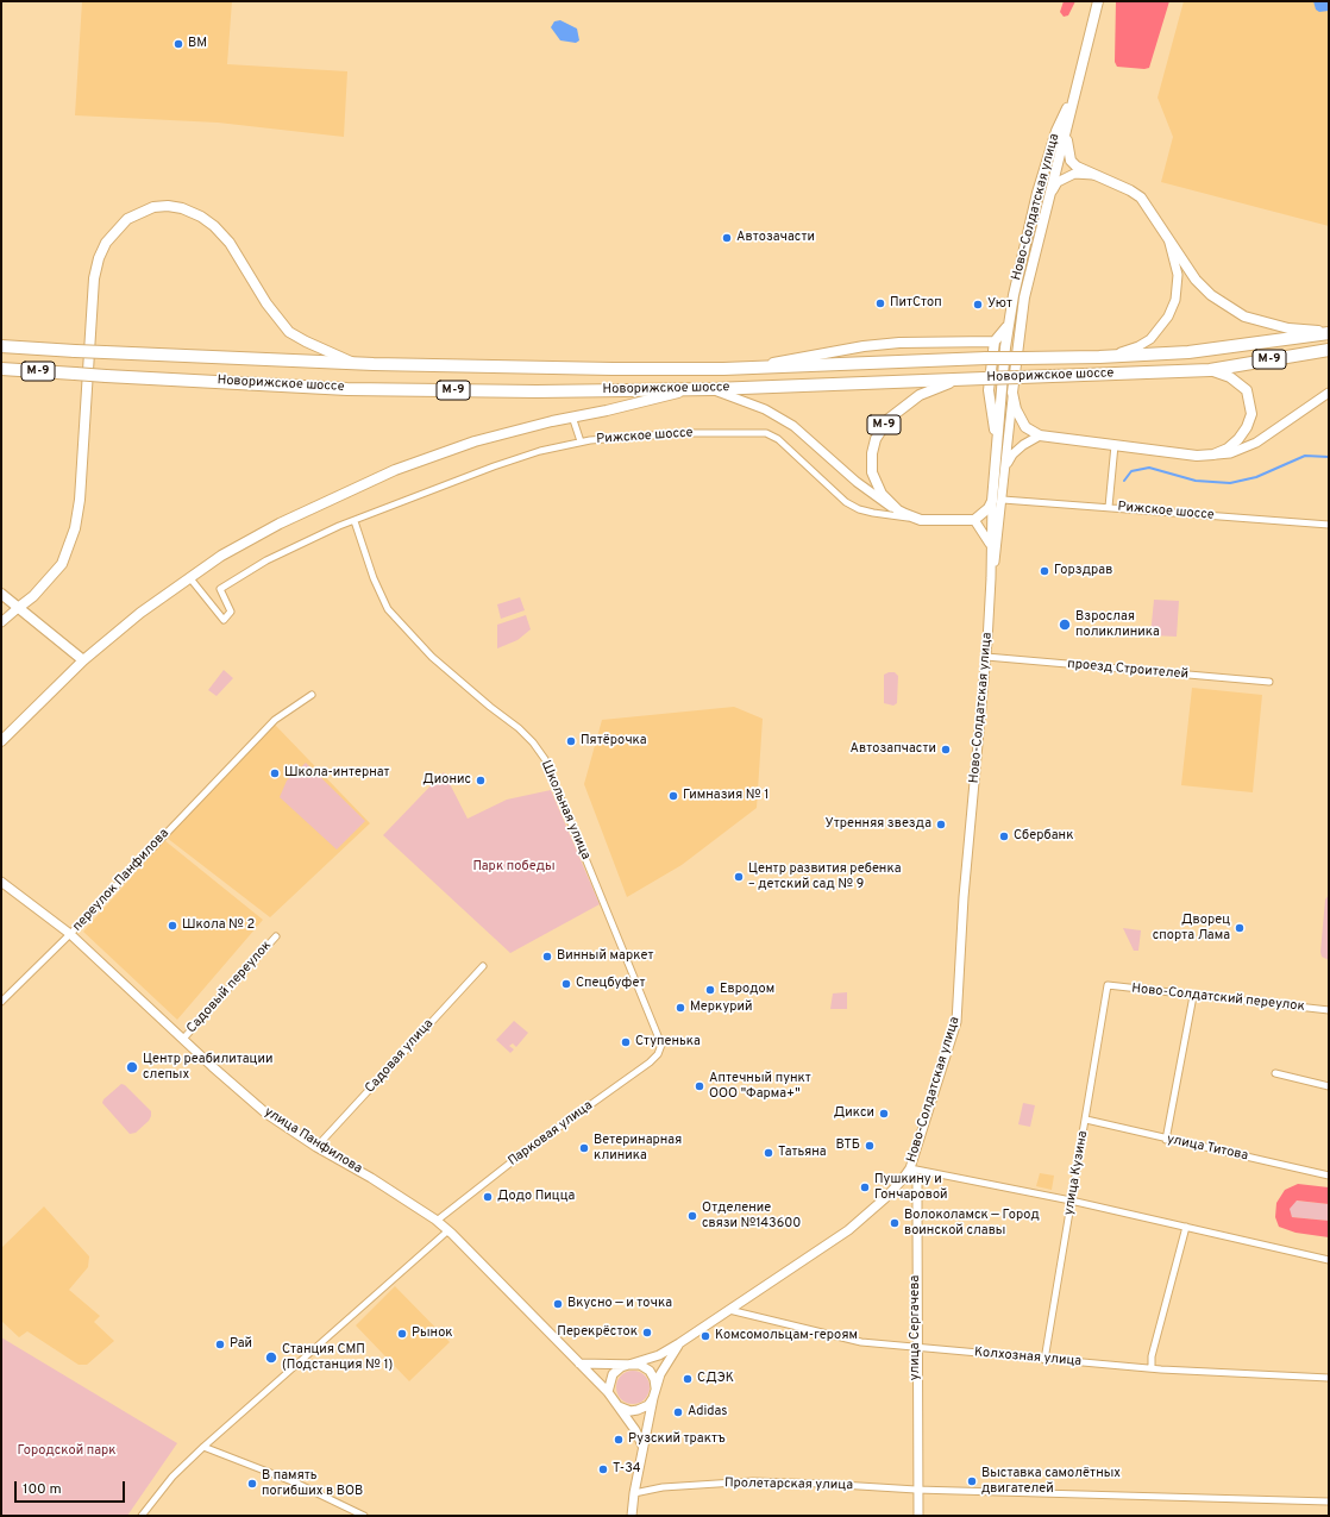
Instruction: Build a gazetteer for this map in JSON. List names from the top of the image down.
{
  "streets": {
    "highway": ["М-9", "Новорижское шоссе"],
    "main road": ["Ново-Солдатская улица", "улица Панфилова", "улица Сергачева"],
    "street": [
      "Рижское шоссе",
      "проезд Строителей",
      "Школьная улица",
      "переулок Панфилова",
      "Садовый переулок",
      "Ново-Солдатский переулок",
      "Садовая улица",
      "Парковая улица",
      "улица Титова",
      "улица Кузина",
      "Колхозная улица",
      "Пролетарская улица"
    ]
  },
  "crossings": [
    ["Ново-Солдатская улица", "Рижское шоссе"],
    ["Ново-Солдатская улица", "проезд Строителей"],
    ["Ново-Солдатская улица", "улица Панфилова"],
    ["Ново-Солдатская улица", "улица Сергачева"],
    ["Ново-Солдатская улица", "Колхозная улица"],
    ["М-9", "Новорижское шоссе"],
    ["М-9", "Рижское шоссе"],
    ["Рижское шоссе", "Школьная улица"],
    ["Школьная улица", "Парковая улица"],
    ["переулок Панфилова", "улица Панфилова"],
    ["Садовый переулок", "улица Панфилова"],
    ["Ново-Солдатский переулок", "улица Кузина"],
    ["Садовая улица", "улица Панфилова"],
    ["Парковая улица", "улица Панфилова"],
    ["улица Титова", "улица Кузина"],
    ["улица Кузина", "Колхозная улица"],
    ["улица Сергачева", "Колхозная улица"],
    ["улица Сергачева", "Пролетарская улица"]
  ],
  "parks": ["Парк победы", "Городской парк"],
  "places": [
    "ВМ",
    "Автозачасти",
    "ПитСтоп",
    "Уют",
    "Горздрав",
    "Взрослая поликлиника",
    "Пятёрочка",
    "Автозапчасти",
    "Школа-интернат",
    "Дионис",
    "Гимназия № 1",
    "Утренняя звезда",
    "Сбербанк",
    "Центр развития ребенка – детский сад № 9",
    "Школа № 2",
    "Дворец спорта Лама",
    "Винный маркет",
    "Спецбуфет",
    "Евродом",
    "Меркурий",
    "Ступенька",
    "Центр реабилитации слепых",
    "Аптечный пункт ООО \"Фарма+\"",
    "Дикси",
    "ВТБ",
    "Ветеринарная клиника",
    "Татьяна",
    "Пушкину и Гончаровой",
    "Додо Пицца",
    "Отделение связи №143600",
    "Волоколамск — Город воинской славы",
    "Вкусно — и точка",
    "Перекрёсток",
    "Рынок",
    "Комсомольцам-героям",
    "Рай",
    "Станция СМП (Подстанция № 1)",
    "СДЭК",
    "Adidas",
    "Рузский трактъ",
    "Т-34",
    "Выставка самолётных двигателей",
    "В память погибших в ВОВ"
  ],
  "scale_bar": "100 m"
}
